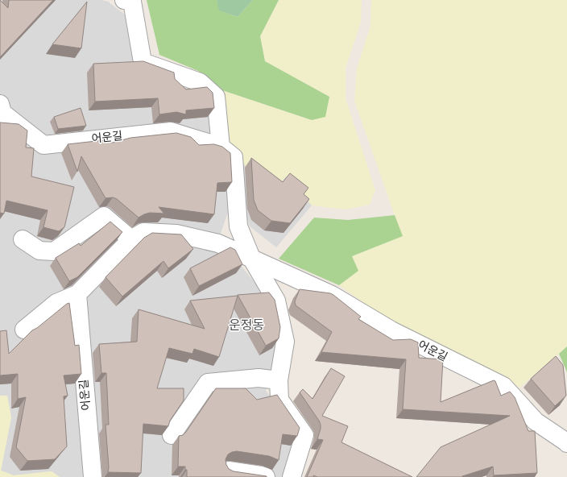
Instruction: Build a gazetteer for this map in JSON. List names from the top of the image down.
{
  "streets": {
    "street": ["어운길"]
  },
  "districts": ["운정동"]
}
